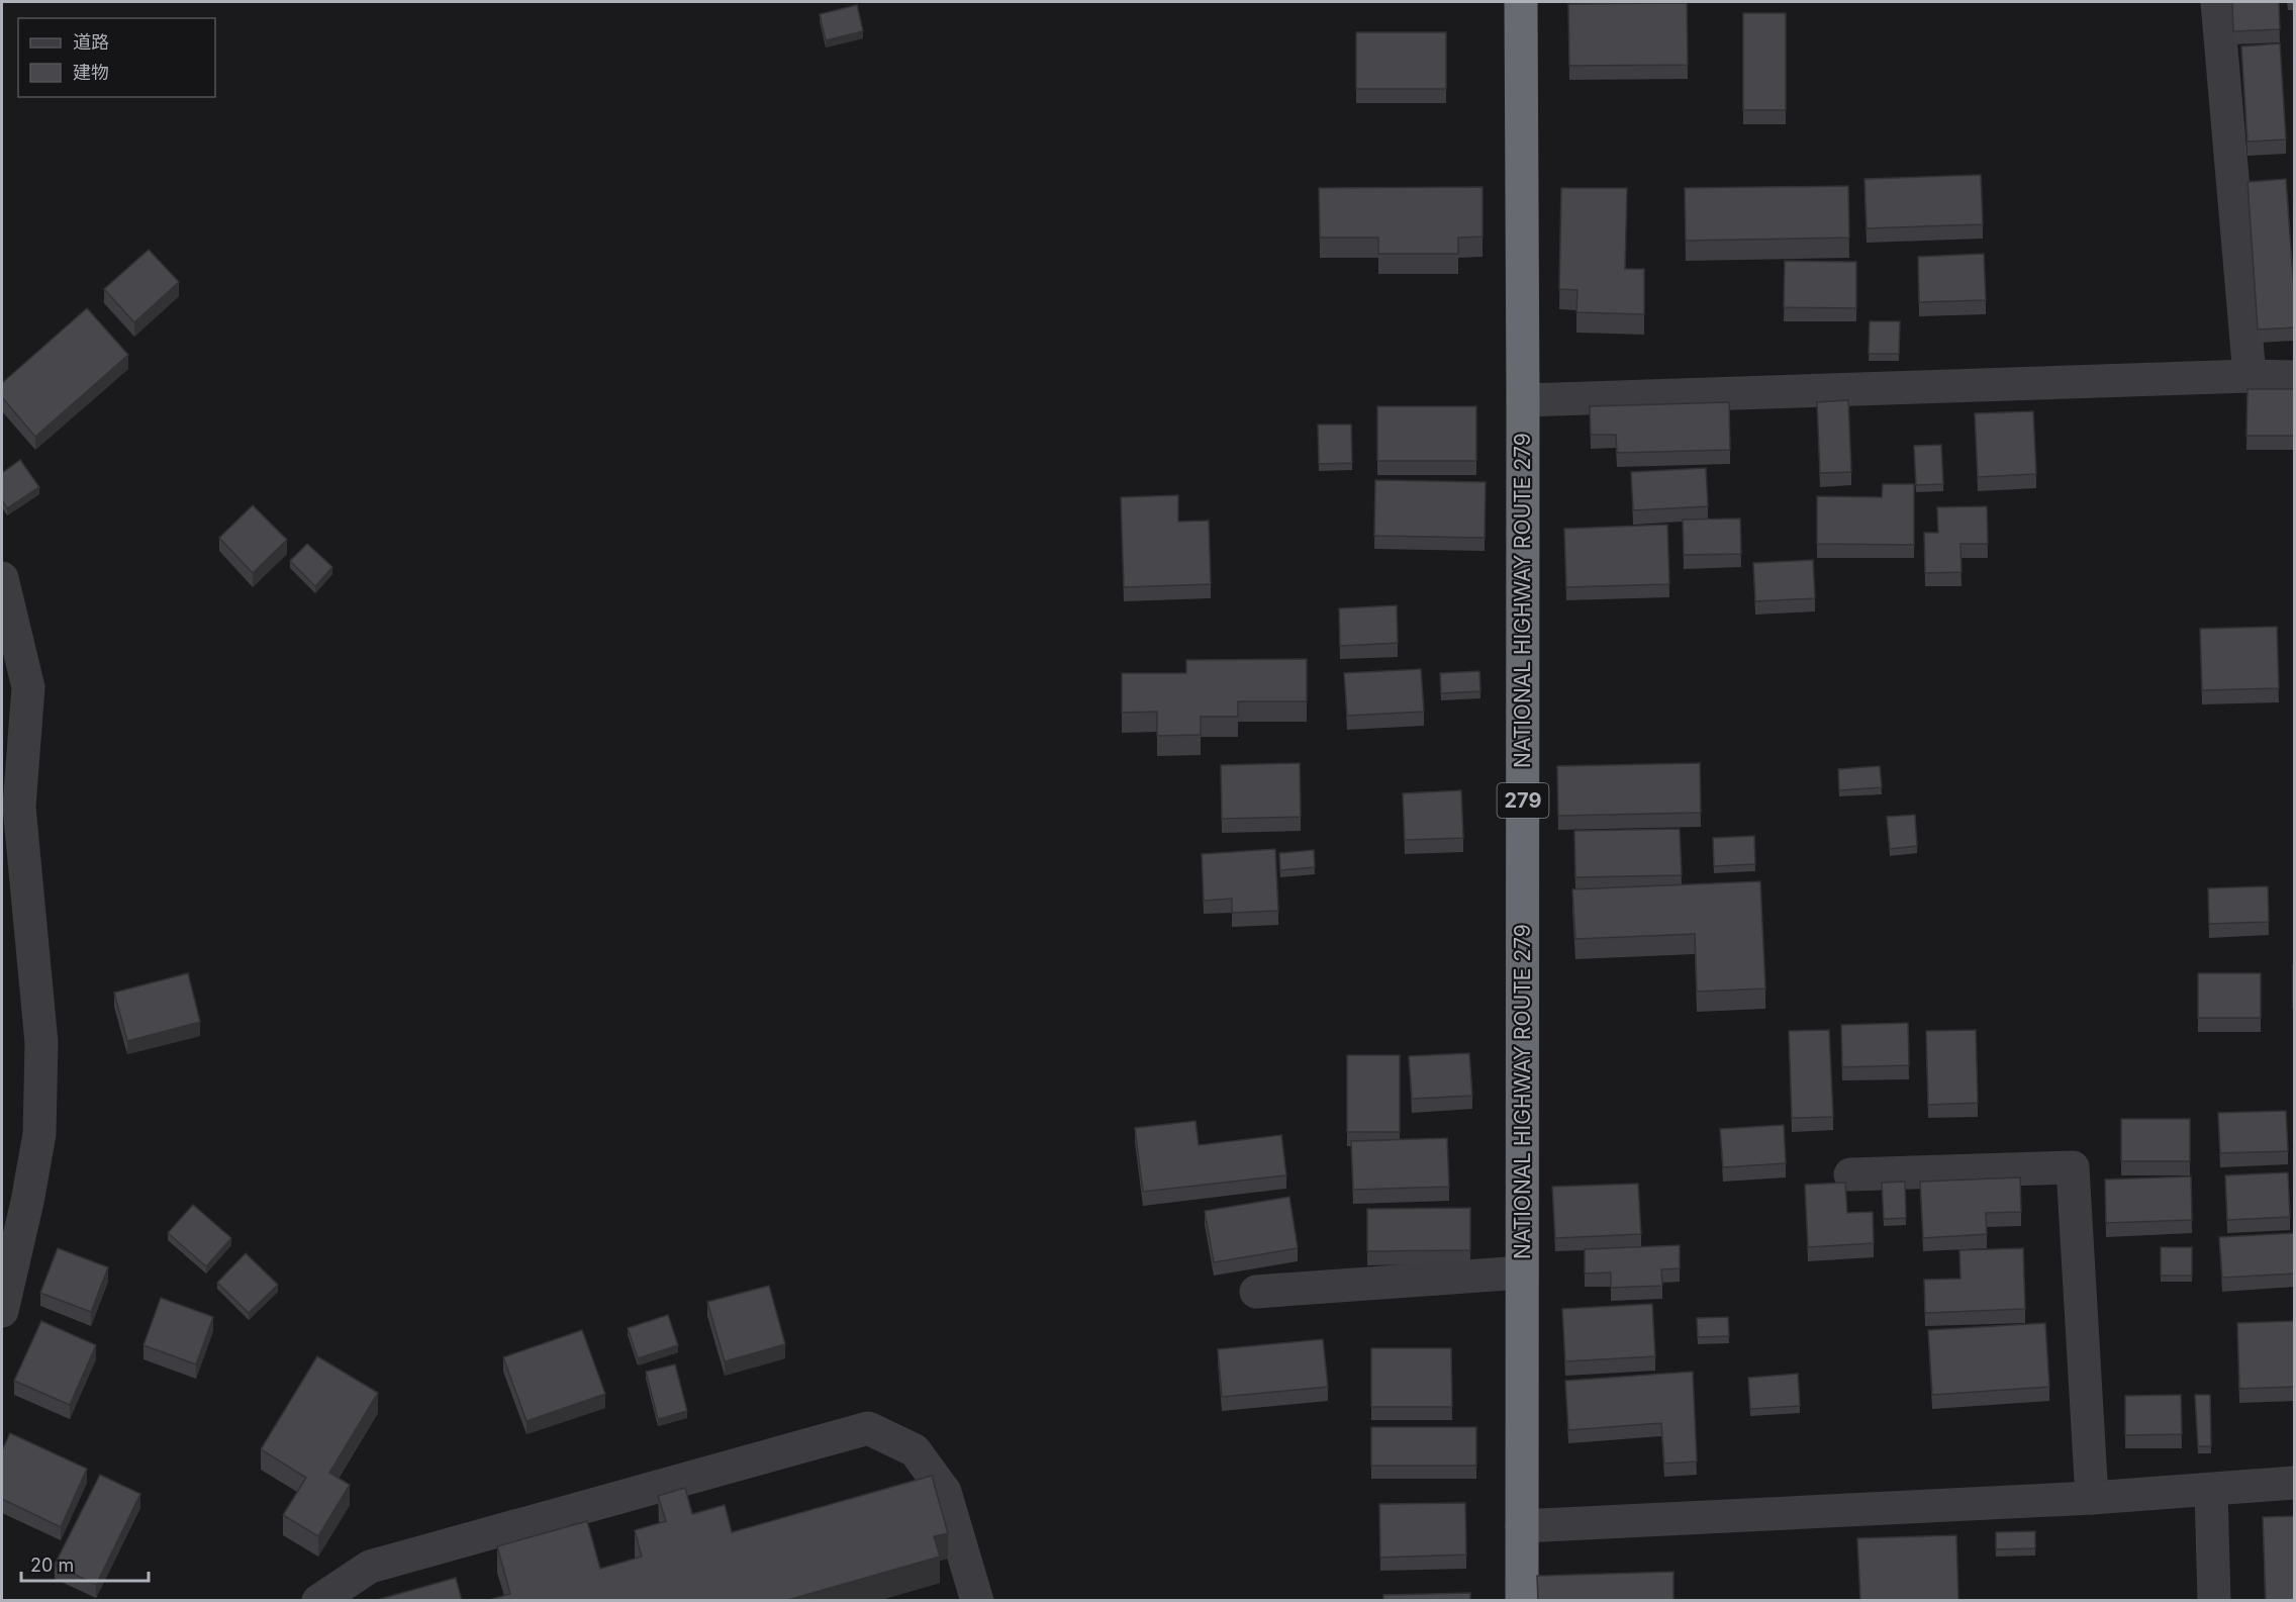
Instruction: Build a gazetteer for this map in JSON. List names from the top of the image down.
{
  "streets": {
    "highway": ["NATIONAL HIGHWAY ROUTE 279", "279"]
  },
  "legend": ["道路", "建物"],
  "scale_bar": "20 m"
}
